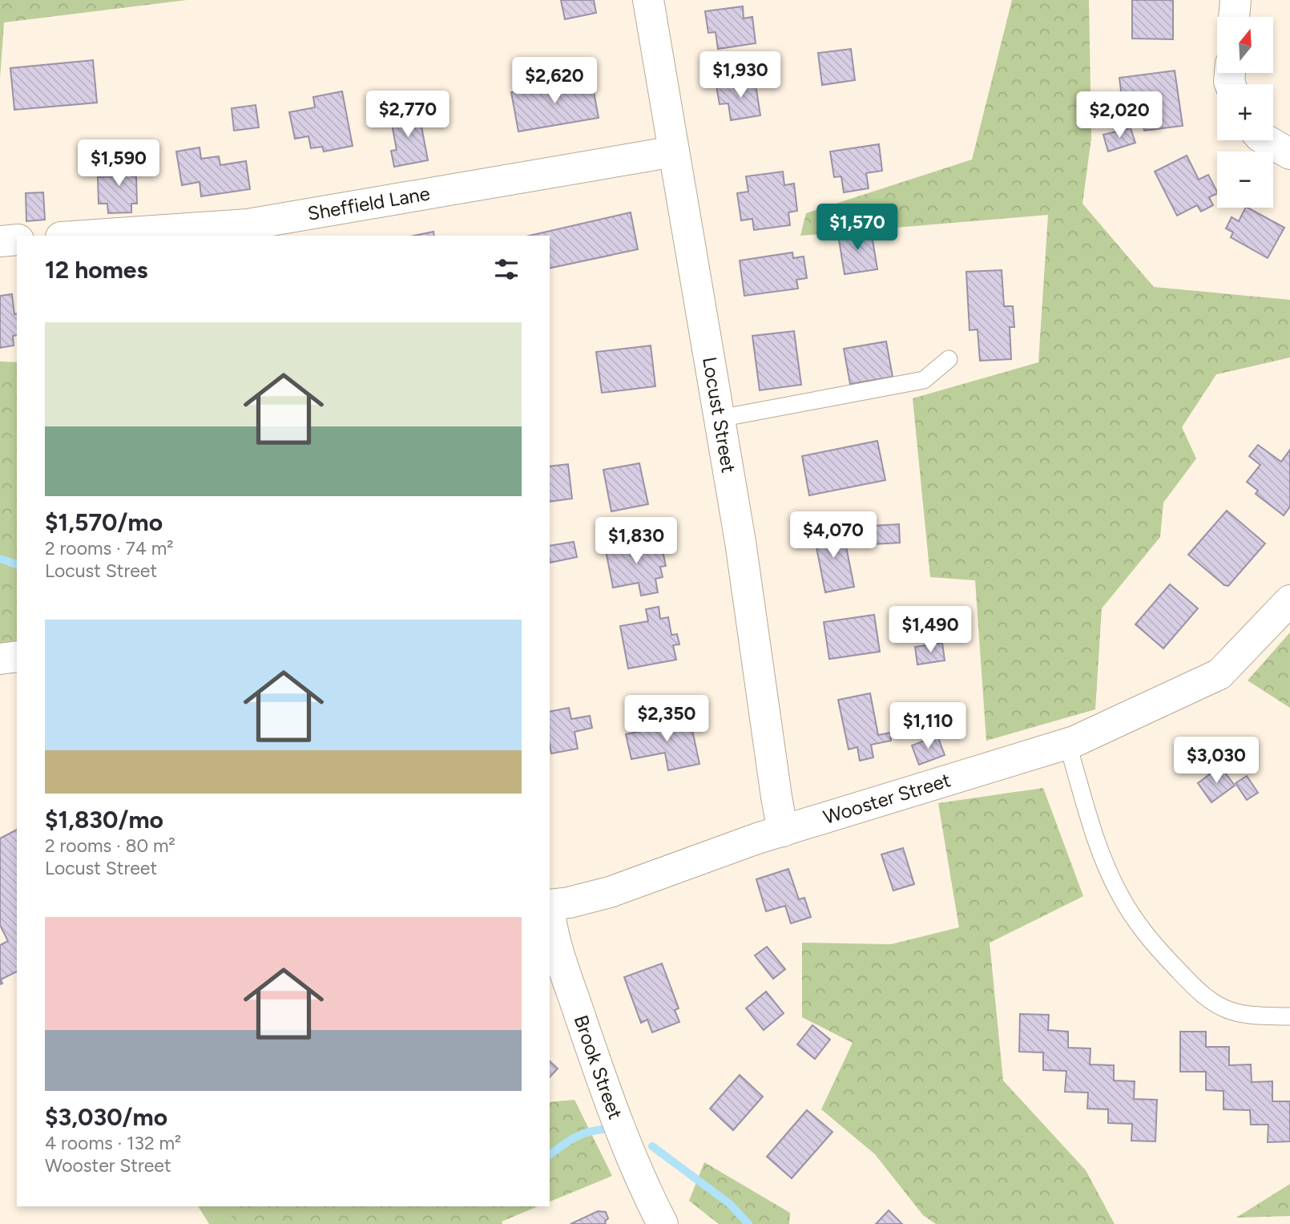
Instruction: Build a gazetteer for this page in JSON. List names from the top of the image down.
{
  "streets": {
    "street": [
      "Sheffield Lane",
      "Locust Street",
      "Wooster Street",
      "Brook Street"
    ]
  },
  "crossings": [
    ["Sheffield Lane", "Locust Street"],
    ["Locust Street", "Wooster Street"]
  ],
  "north": "top",
  "page": {
    "map_buttons": ["+", "−"],
    "price": [
      "$1,930",
      "$2,620",
      "$2,770",
      "$2,020",
      "$1,590",
      "$1,570",
      "$4,070",
      "$1,830",
      "$1,490",
      "$2,350",
      "$1,110",
      "$3,030"
    ],
    "heading": "12 homes",
    "list": [
      {
        "name": "$1,570/mo",
        "note": "2 rooms · 74 m² · Locust Street"
      },
      {
        "name": "$1,830/mo",
        "note": "2 rooms · 80 m² · Locust Street"
      },
      {
        "name": "$3,030/mo",
        "note": "4 rooms · 132 m² · Wooster Street"
      }
    ]
  }
}
